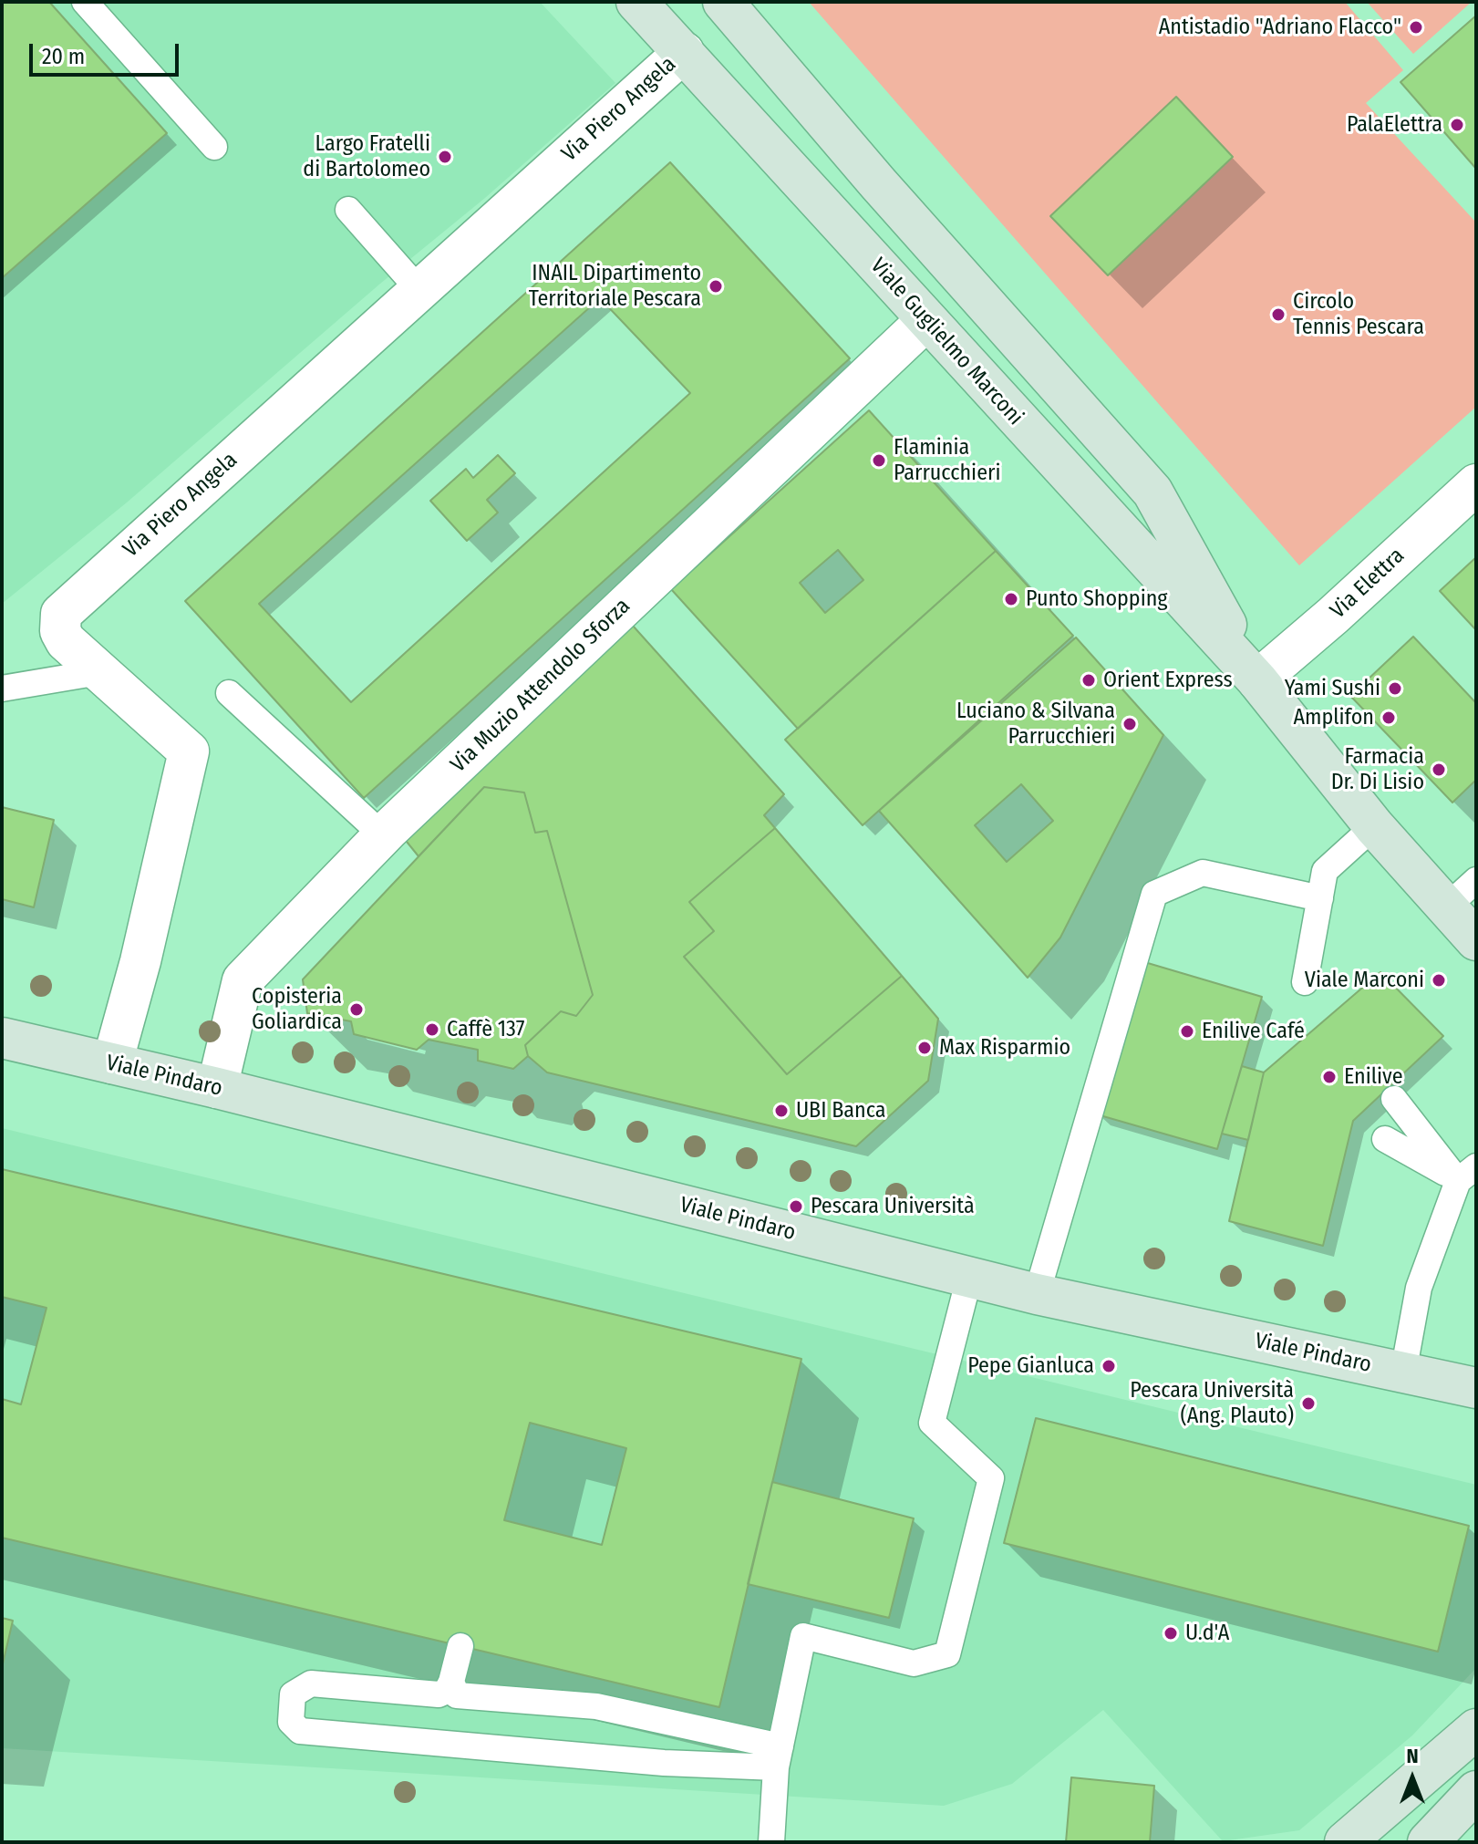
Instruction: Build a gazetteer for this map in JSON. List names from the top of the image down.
{
  "streets": {
    "main road": ["Viale Guglielmo Marconi", "Viale Pindaro"],
    "street": ["Via Piero Angela", "Via Elettra", "Via Muzio Attendolo Sforza"]
  },
  "crossings": [
    ["Via Piero Angela", "Viale Guglielmo Marconi"],
    ["Via Piero Angela", "Viale Pindaro"],
    ["Viale Guglielmo Marconi", "Via Elettra"],
    ["Viale Guglielmo Marconi", "Via Muzio Attendolo Sforza"],
    ["Via Muzio Attendolo Sforza", "Viale Pindaro"]
  ],
  "places": [
    "Antistadio \"Adriano Flacco\"",
    "PalaElettra",
    "Largo Fratelli di Bartolomeo",
    "INAIL Dipartimento Territoriale Pescara",
    "Circolo Tennis Pescara",
    "Flaminia Parrucchieri",
    "Punto Shopping",
    "Orient Express",
    "Yami Sushi",
    "Amplifon",
    "Luciano & Silvana Parrucchieri",
    "Farmacia Dr. Di Lisio",
    "Viale Marconi",
    "Copisteria Goliardica",
    "Caffè 137",
    "Enilive Café",
    "Max Risparmio",
    "Enilive",
    "UBI Banca",
    "Pescara Università",
    "Pepe Gianluca",
    "Pescara Università (Ang. Plauto)",
    "U.d'A"
  ],
  "scale_bar": "20 m",
  "north": "top"
}
